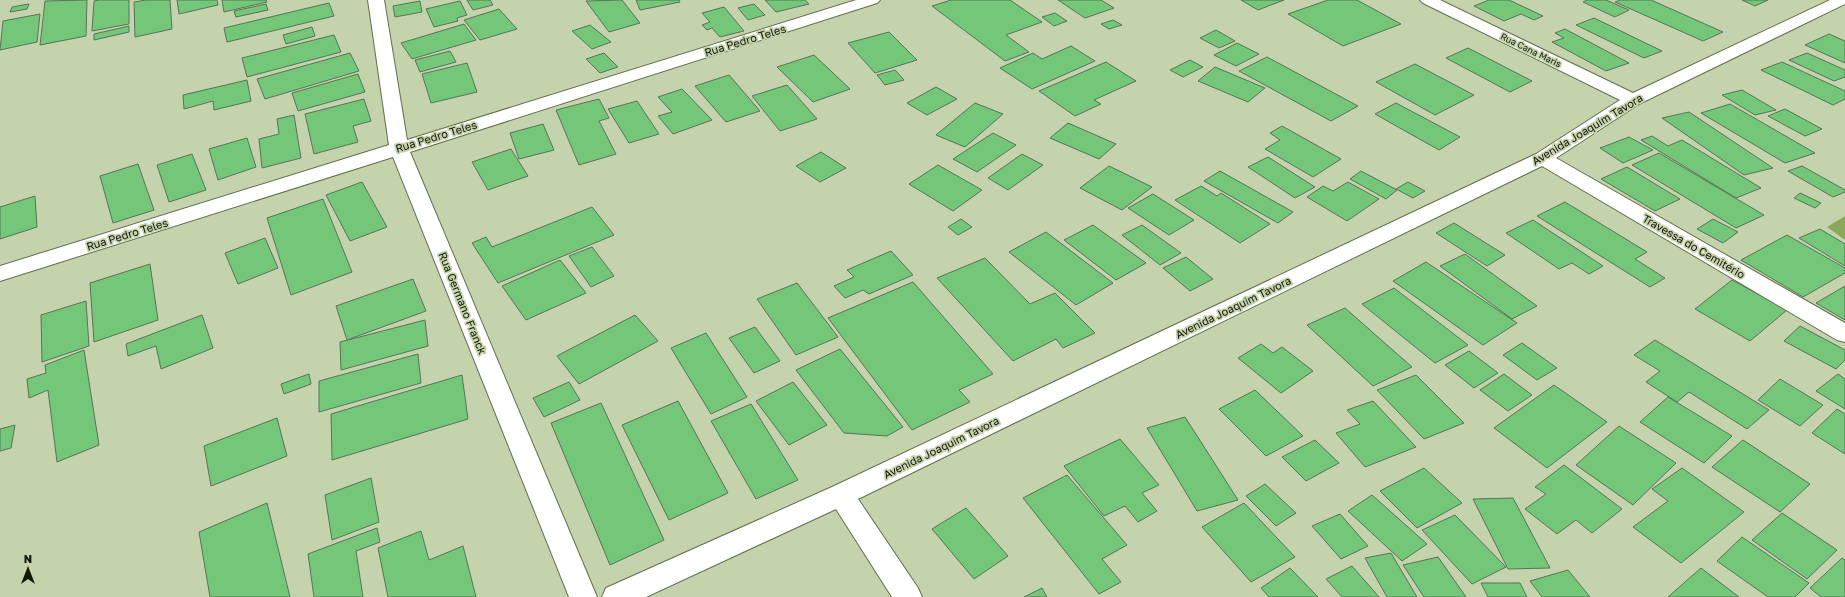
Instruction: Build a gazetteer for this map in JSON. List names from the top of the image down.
{
  "streets": {
    "street": [
      "Rua Pedro Teles",
      "Rua Cana Maris",
      "Avenida Joaquim Tavora",
      "Travessa do Cemitério",
      "Rua Germano Franck"
    ]
  },
  "crossings": [
    ["Rua Pedro Teles", "Rua Germano Franck"],
    ["Rua Cana Maris", "Avenida Joaquim Tavora"],
    ["Avenida Joaquim Tavora", "Travessa do Cemitério"]
  ],
  "north": "top"
}
